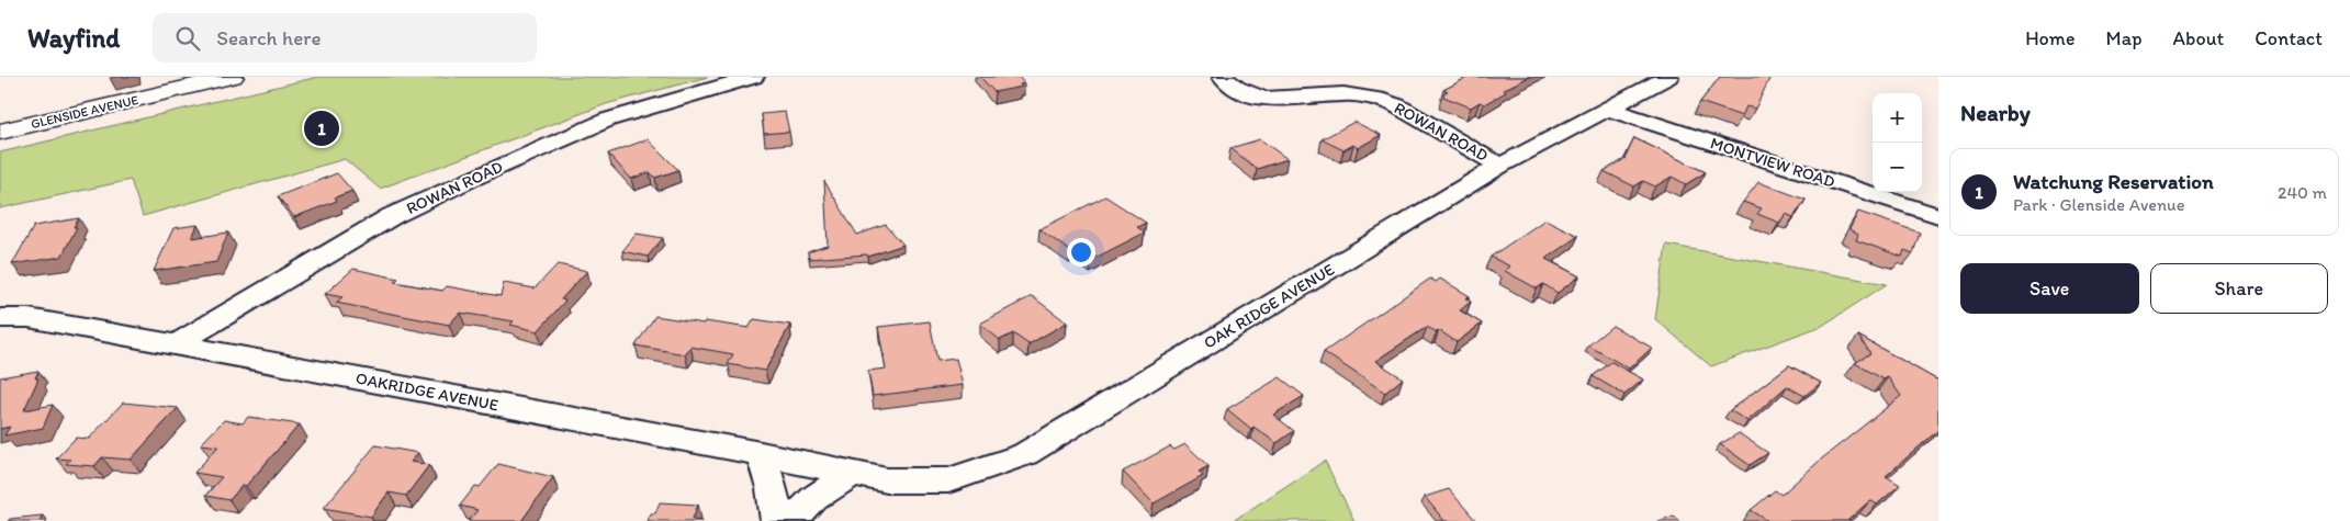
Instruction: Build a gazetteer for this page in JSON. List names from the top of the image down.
{
  "streets": {
    "main road": ["GLENSIDE AVENUE"],
    "street": [
      "ROWAN ROAD",
      "MONTVIEW ROAD",
      "OAK RIDGE AVENUE",
      "OAKRIDGE AVENUE"
    ]
  },
  "crossings": [
    ["ROWAN ROAD", "OAK RIDGE AVENUE"],
    ["ROWAN ROAD", "OAKRIDGE AVENUE"],
    ["MONTVIEW ROAD", "OAK RIDGE AVENUE"],
    ["OAK RIDGE AVENUE", "OAKRIDGE AVENUE"]
  ],
  "page": {
    "header": "Wayfind",
    "search": "Search here",
    "nav": [
      "Home",
      "Map",
      "About",
      "Contact"
    ],
    "heading": "Nearby",
    "map_buttons": ["+", "−"],
    "pins": "1",
    "list": [
      {
        "mark": "1",
        "name": "Watchung Reservation",
        "note": "Park · Glenside Avenue",
        "value": "240 m"
      }
    ],
    "buttons": ["Save", "Share"]
  }
}
